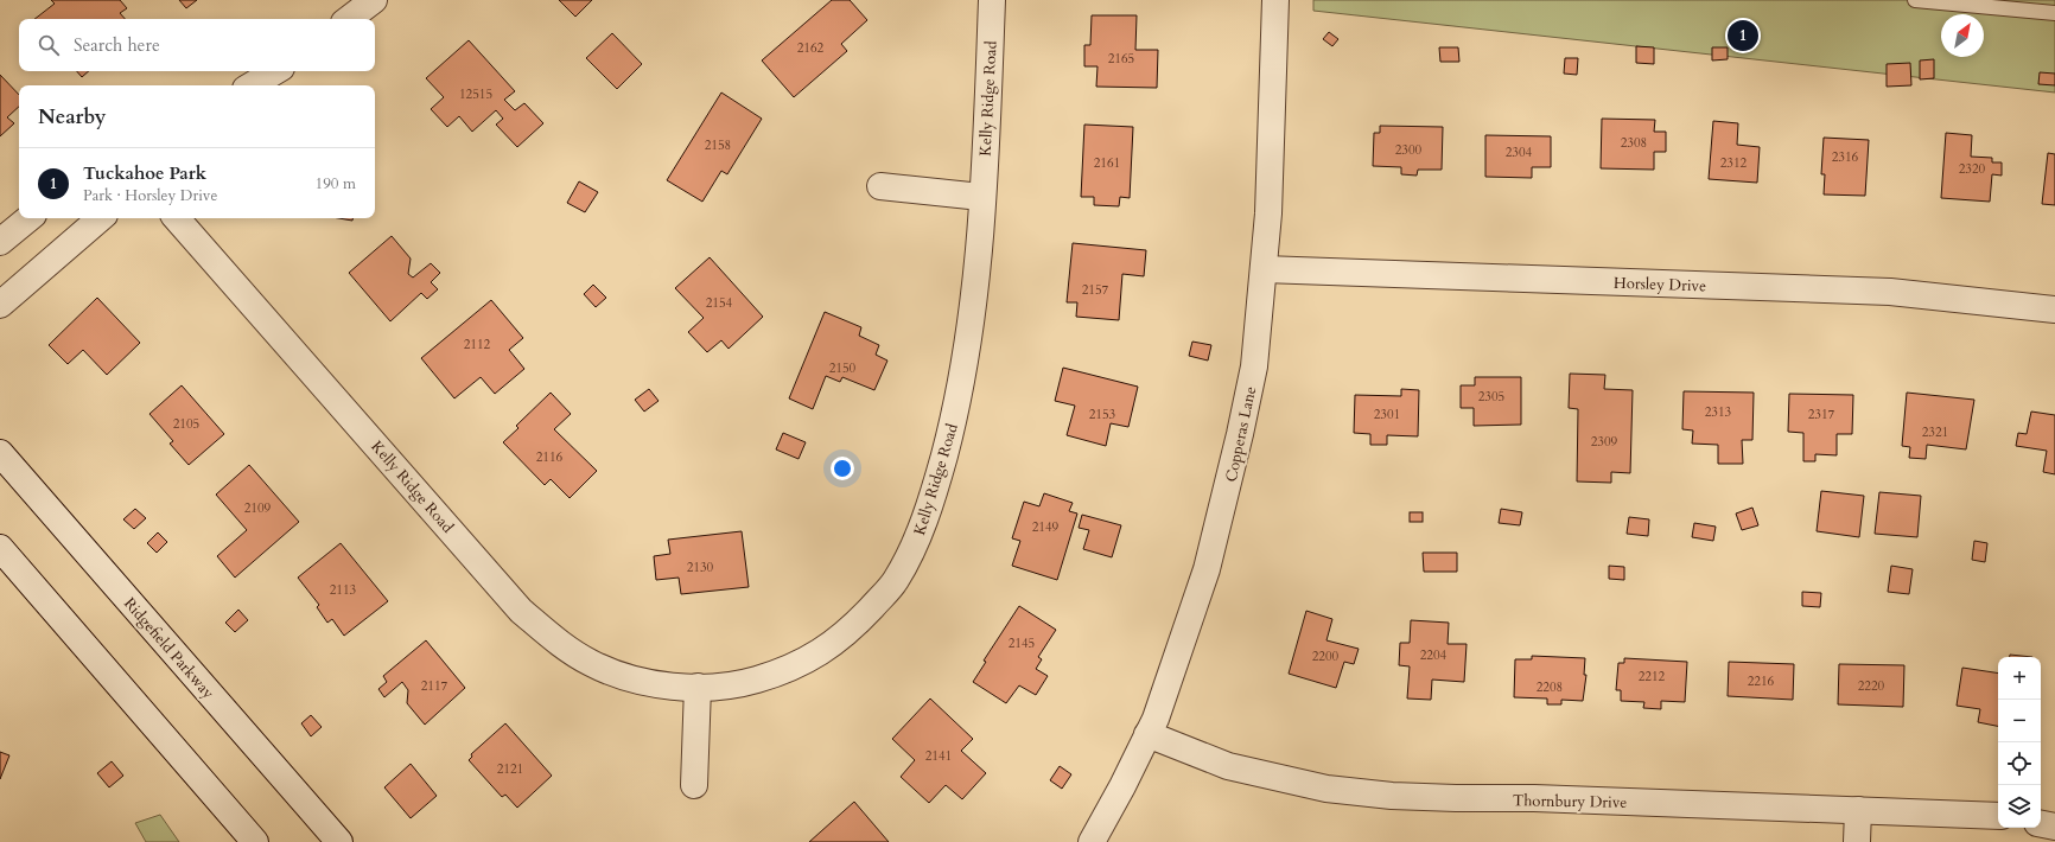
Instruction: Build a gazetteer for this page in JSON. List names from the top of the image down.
{
  "streets": {
    "street": [
      "Kelly Ridge Road",
      "Horsley Drive",
      "Copperas Lane",
      "Ridgefield Parkway",
      "Thornbury Drive"
    ]
  },
  "crossings": [
    ["Horsley Drive", "Copperas Lane"],
    ["Copperas Lane", "Thornbury Drive"]
  ],
  "house_numbers": [
    "2162",
    "2165",
    "12515",
    "2308",
    "2158",
    "2300",
    "2304",
    "2316",
    "2161",
    "2312",
    "2320",
    "2157",
    "2154",
    "2112",
    "2150",
    "2305",
    "2313",
    "2153",
    "2301",
    "2317",
    "2105",
    "2321",
    "2309",
    "2116",
    "2109",
    "2149",
    "2130",
    "2113",
    "2145",
    "2204",
    "2200",
    "2212",
    "2216",
    "2117",
    "2220",
    "2208",
    "2141",
    "2121"
  ],
  "north": "top right",
  "page": {
    "pins": "1",
    "search": "Search here",
    "heading": "Nearby",
    "list": [
      {
        "mark": "1",
        "name": "Tuckahoe Park",
        "note": "Park · Horsley Drive",
        "value": "190 m"
      }
    ],
    "map_buttons": ["+", "−"]
  }
}
